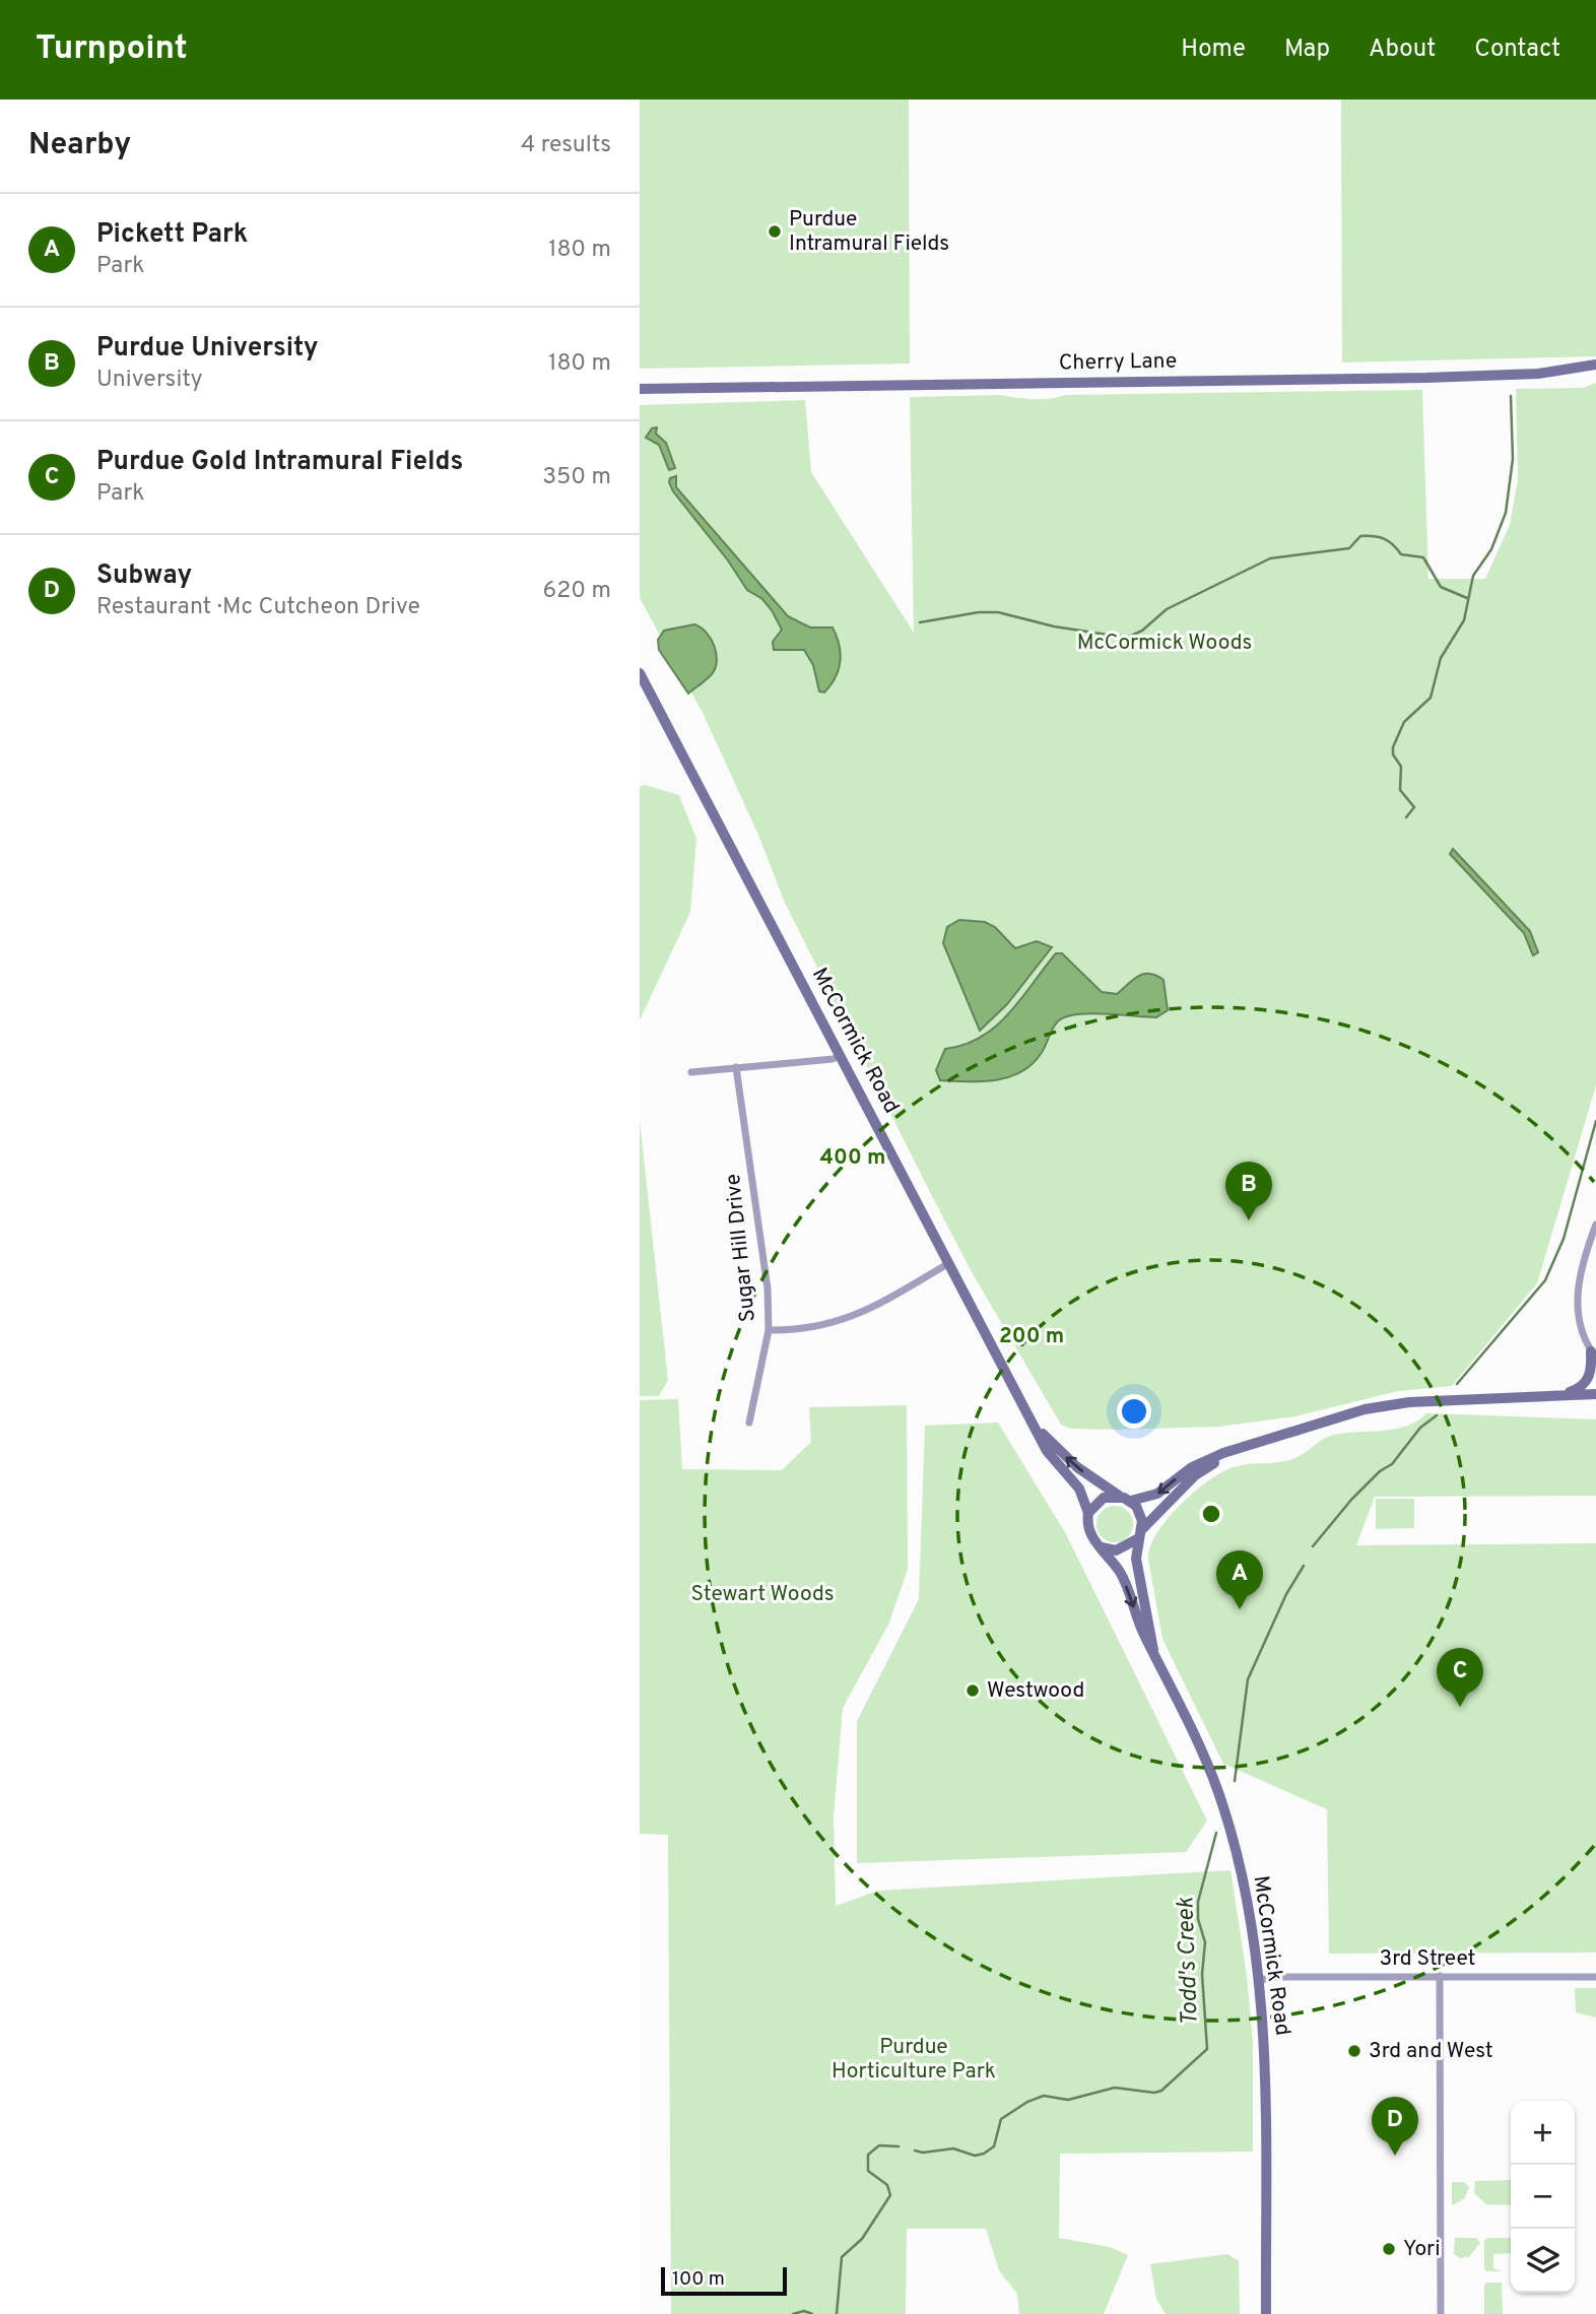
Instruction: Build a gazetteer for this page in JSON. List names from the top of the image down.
{
  "streets": {
    "street": [
      "Cherry Lane",
      "McCormick Road",
      "Sugar Hill Drive",
      "3rd Street"
    ]
  },
  "crossings": [
    ["McCormick Road", "3rd Street"]
  ],
  "water": ["Todd's Creek"],
  "parks": ["McCormick Woods", "Stewart Woods", "Purdue Horticulture Park"],
  "places": [
    "Purdue Intramural Fields",
    "Westwood",
    "3rd and West",
    "Yori"
  ],
  "scale_bar": "100 m",
  "page": {
    "header": "Turnpoint",
    "nav": [
      "Home",
      "Map",
      "About",
      "Contact"
    ],
    "heading": ["Nearby", "4 results"],
    "list": [
      {
        "mark": "A",
        "name": "Pickett Park",
        "note": "Park",
        "value": "180 m"
      },
      {
        "mark": "B",
        "name": "Purdue University",
        "note": "University",
        "value": "180 m"
      },
      {
        "mark": "C",
        "name": "Purdue Gold Intramural Fields",
        "note": "Park",
        "value": "350 m"
      },
      {
        "mark": "D",
        "name": "Subway",
        "note": "Restaurant · Mc Cutcheon Drive",
        "value": "620 m"
      }
    ],
    "pins": [
      "B",
      "A",
      "C",
      "D"
    ],
    "map_buttons": ["+", "−"],
    "scale": "100 m"
  },
  "rings": ["400 m", "200 m"]
}
